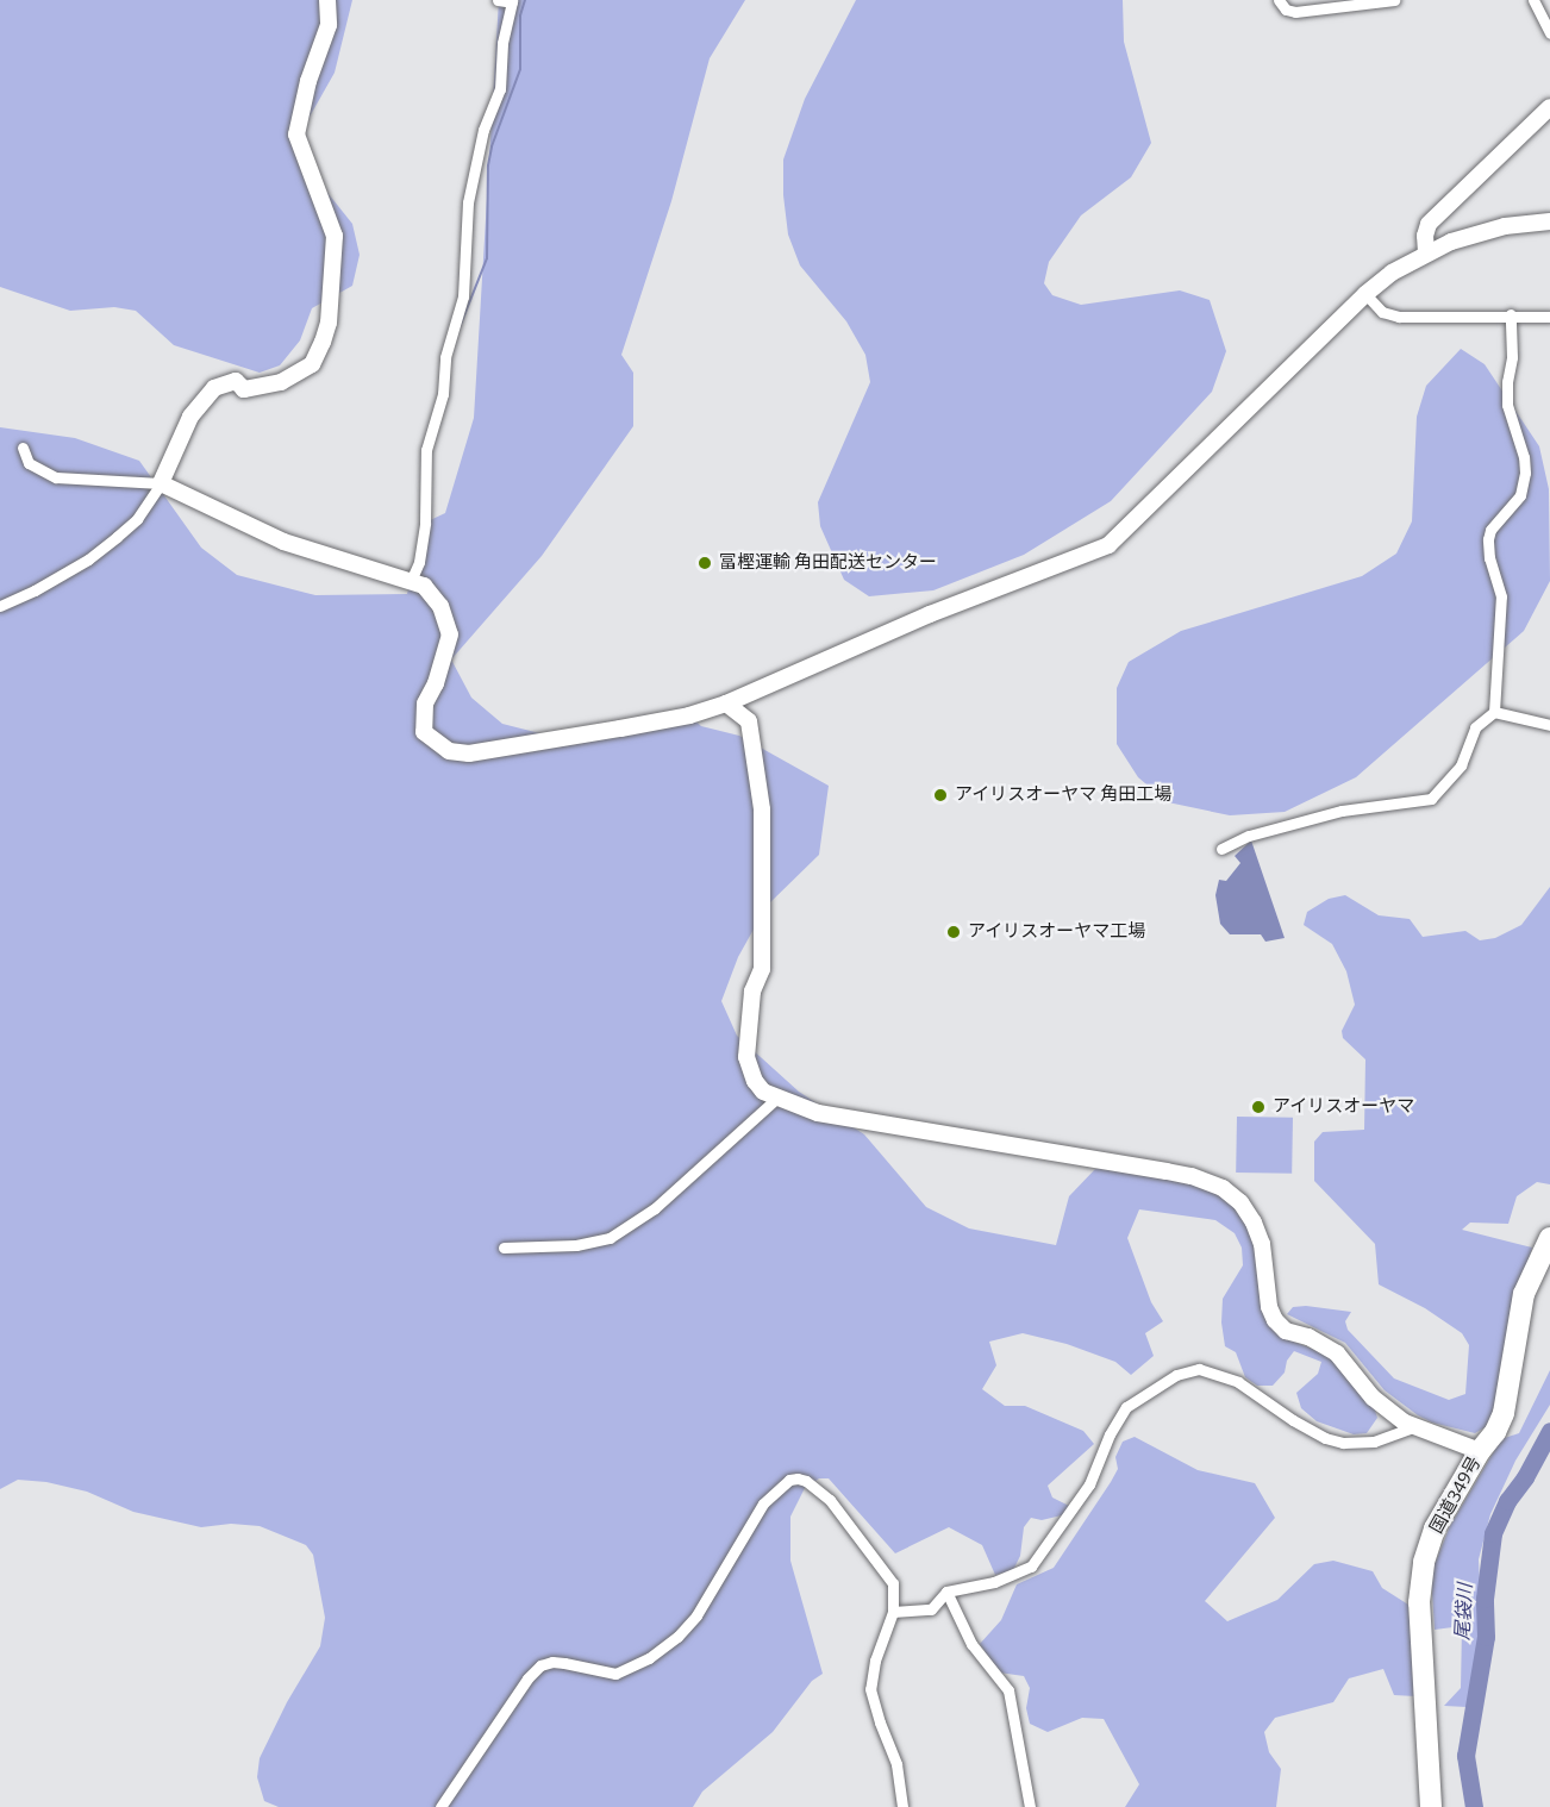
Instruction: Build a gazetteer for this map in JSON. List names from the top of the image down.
{
  "streets": {
    "highway": ["国道349号"]
  },
  "water": ["尾袋川"],
  "places": [
    "冨樫運輸 角田配送センター",
    "アイリスオーヤマ 角田工場",
    "アイリスオーヤマ工場",
    "アイリスオーヤマ"
  ]
}
